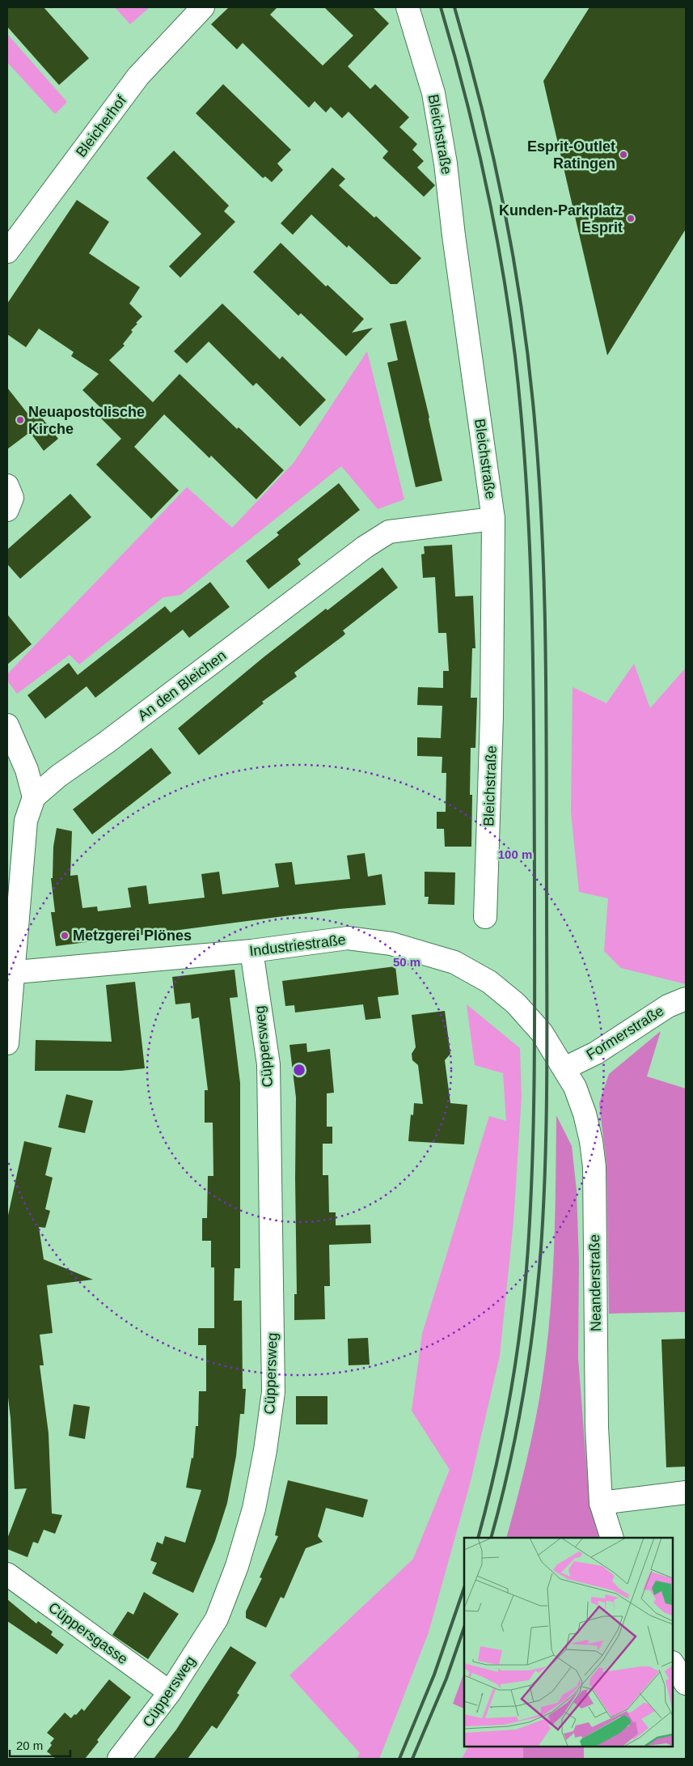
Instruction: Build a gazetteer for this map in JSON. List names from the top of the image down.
{
  "streets": {
    "street": [
      "Bleicherhof",
      "Bleichstraße",
      "An den Bleichen",
      "Industriestraße",
      "Formerstraße",
      "Cüppersweg",
      "Neanderstraße",
      "Cüppersgasse"
    ]
  },
  "crossings": [
    ["Bleichstraße", "An den Bleichen"],
    ["An den Bleichen", "Industriestraße"],
    ["Industriestraße", "Formerstraße"],
    ["Industriestraße", "Cüppersweg"],
    ["Industriestraße", "Neanderstraße"],
    ["Formerstraße", "Neanderstraße"],
    ["Cüppersweg", "Cüppersgasse"]
  ],
  "places": [
    "Esprit-Outlet Ratingen",
    "Kunden-Parkplatz Esprit",
    "Neuapostolische Kirche",
    "Metzgerei Plönes"
  ],
  "scale_bar": "20 m",
  "rings": ["100 m", "50 m"]
}
